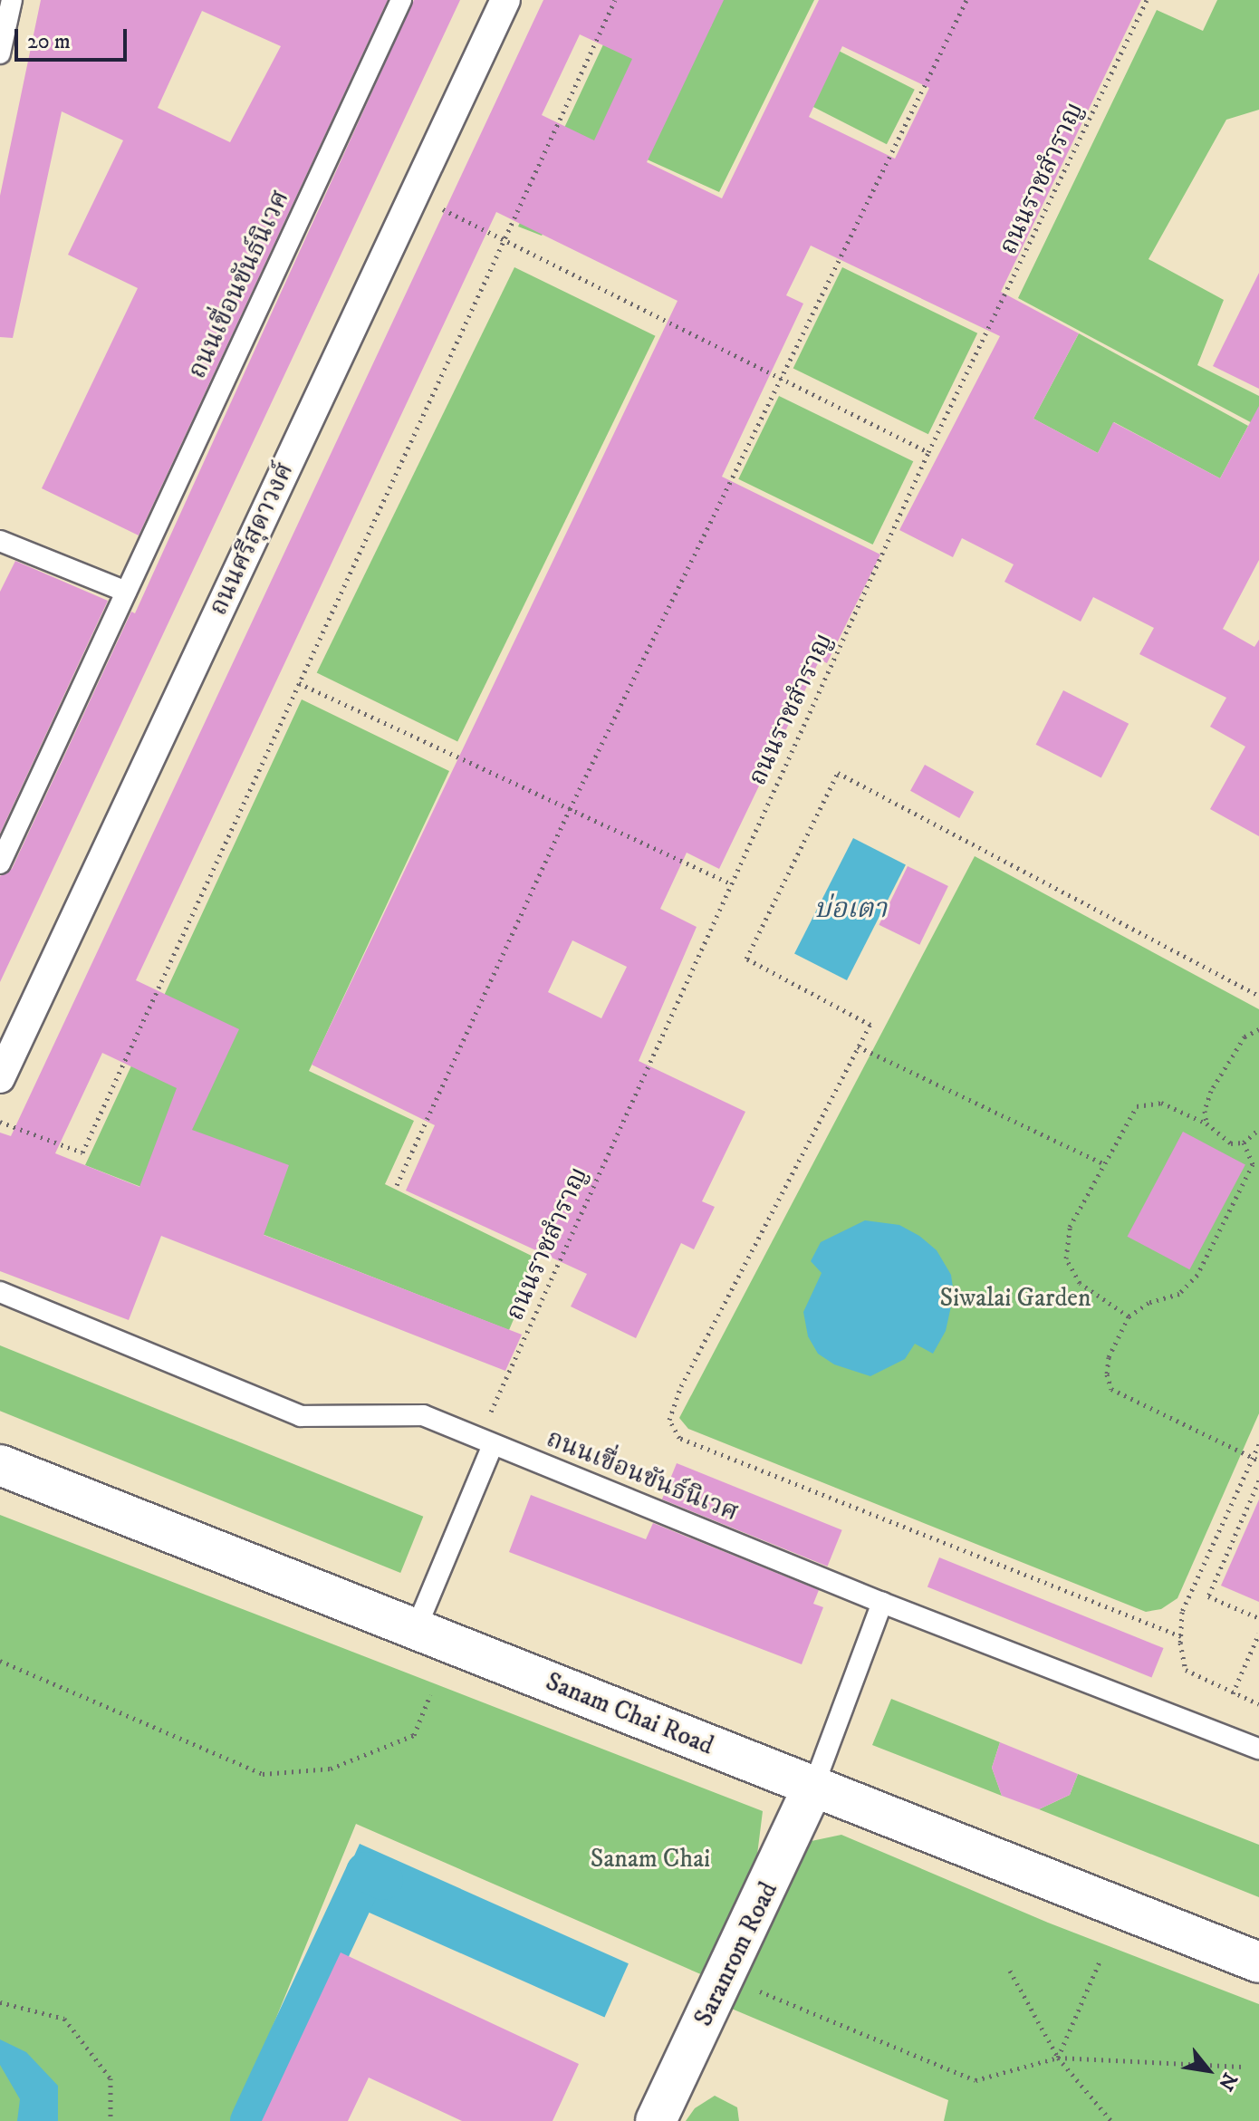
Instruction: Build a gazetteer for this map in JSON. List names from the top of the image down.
{
  "streets": {
    "main road": ["Sanam Chai Road", "Saranrom Road"],
    "street": ["ถนนศรีสุดาวงศ์"],
    "lane": ["ถนนเขื่อนขันธ์นิเวศ"],
    "path": ["ถนนราชสำราญ"]
  },
  "crossings": [
    ["ถนนราชสำราญ", "ถนนเขื่อนขันธ์นิเวศ"],
    ["Sanam Chai Road", "Saranrom Road"]
  ],
  "water": ["บ่อเตา"],
  "parks": ["Siwalai Garden", "Sanam Chai"],
  "scale_bar": "20 m",
  "north": "bottom right"
}
